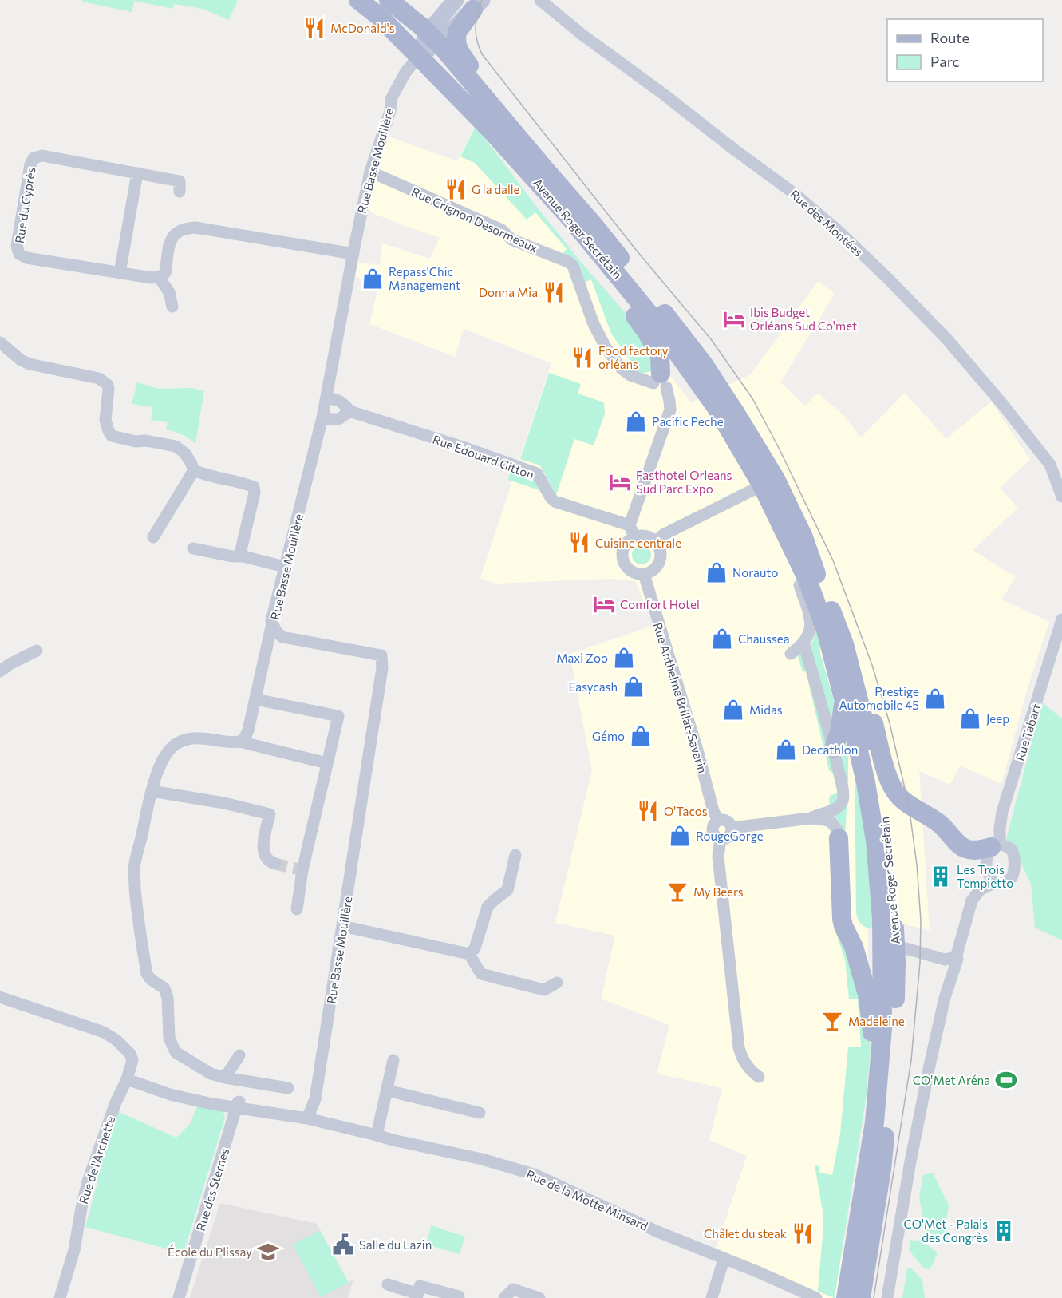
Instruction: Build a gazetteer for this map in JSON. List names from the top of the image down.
{
  "streets": {
    "main road": ["Avenue Roger Secrétain"],
    "street": [
      "Rue Basse Mouillère",
      "Rue du Cyprès",
      "Rue Crignon Desormeaux",
      "Rue des Montées",
      "Rue Edouard Gitton",
      "Rue Anthelme Brillat-Savarin",
      "Rue Tabart",
      "Rue de l'Archette",
      "Rue des Sternes",
      "Rue de la Motte Minsard"
    ]
  },
  "crossings": [
    ["Rue Basse Mouillère", "Rue Crignon Desormeaux"],
    ["Rue Basse Mouillère", "Avenue Roger Secrétain"],
    ["Rue Basse Mouillère", "Rue Edouard Gitton"],
    ["Rue Basse Mouillère", "Rue de la Motte Minsard"],
    ["Rue Edouard Gitton", "Rue Anthelme Brillat-Savarin"],
    ["Rue de l'Archette", "Rue de la Motte Minsard"],
    ["Rue des Sternes", "Rue de la Motte Minsard"]
  ],
  "places": {
    "restaurant": [
      "McDonald's",
      "G la dalle",
      "Donna Mia",
      "Food factory orléans",
      "Cuisine centrale",
      "O'Tacos",
      "Châlet du steak"
    ],
    "shop": [
      "Repass'Chic Management",
      "Pacific Peche",
      "Norauto",
      "Chaussea",
      "Maxi Zoo",
      "Easycash",
      "Prestige Automobile 45",
      "Midas",
      "Jeep",
      "Gémo",
      "Decathlon",
      "RougeGorge"
    ],
    "hotel": ["Ibis Budget Orléans Sud Co'met", "Fasthotel Orleans Sud Parc Expo", "Comfort Hotel"],
    "building": ["Les Trois Tempietto", "CO'Met - Palais des Congrès"],
    "bar": ["My Beers", "Madeleine"],
    "sports": ["CO'Met Aréna"],
    "public building": ["Salle du Lazin"],
    "school or university": ["École du Plissay"]
  },
  "legend": ["Route", "Parc"]
}
